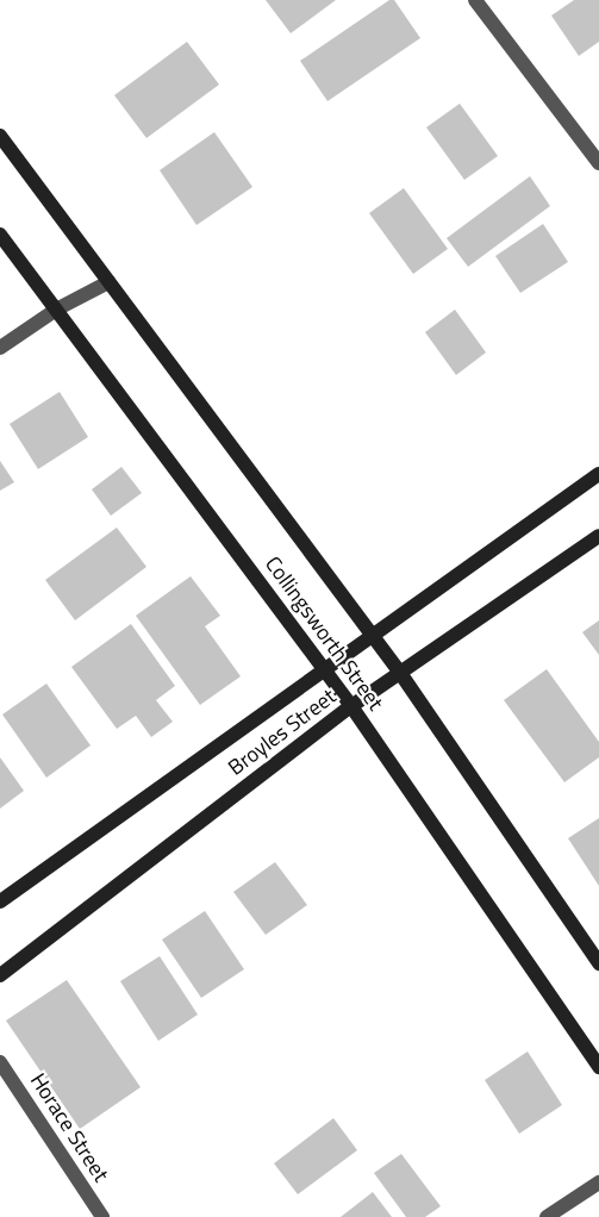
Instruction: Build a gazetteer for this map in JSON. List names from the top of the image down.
{
  "streets": {
    "main road": ["Collingsworth Street", "Broyles Street"],
    "street": ["Horace Street"]
  },
  "crossings": [
    ["Collingsworth Street", "Broyles Street"]
  ]
}
